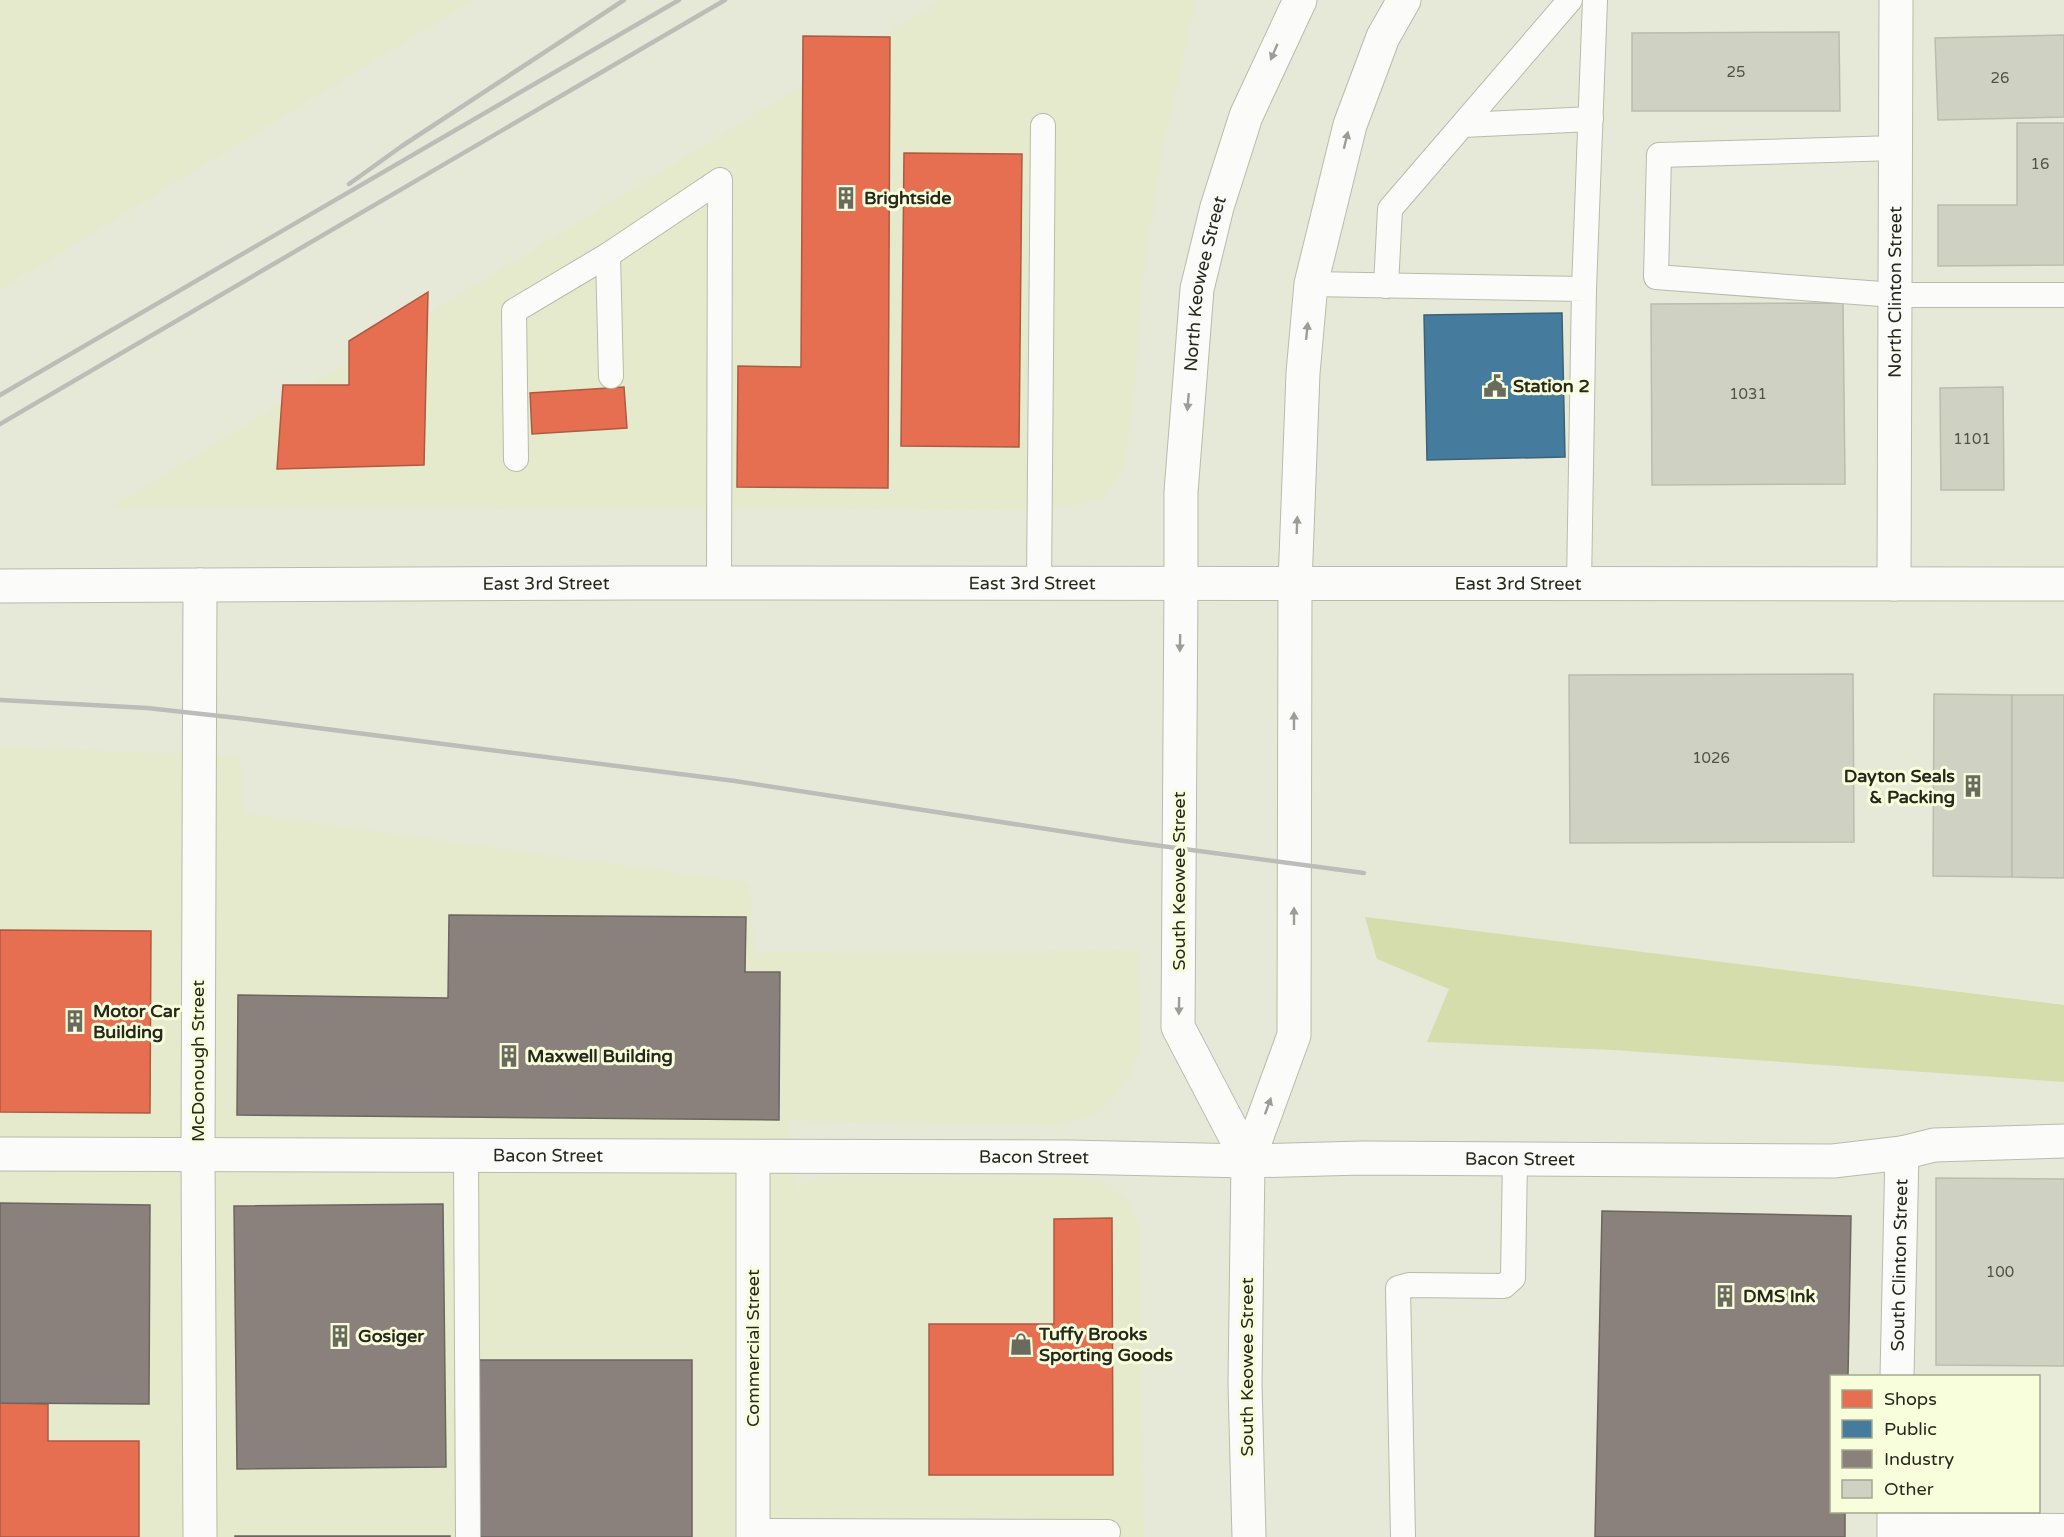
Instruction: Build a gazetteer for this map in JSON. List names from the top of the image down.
{
  "streets": {
    "main road": [
      "North Keowee Street",
      "North Clinton Street",
      "East 3rd Street",
      "South Keowee Street",
      "McDonough Street",
      "Bacon Street",
      "South Clinton Street",
      "Commercial Street"
    ]
  },
  "crossings": [
    ["North Keowee Street", "East 3rd Street"],
    ["North Keowee Street", "South Keowee Street"],
    ["North Clinton Street", "East 3rd Street"],
    ["East 3rd Street", "South Keowee Street"],
    ["East 3rd Street", "McDonough Street"],
    ["South Keowee Street", "Bacon Street"],
    ["McDonough Street", "Bacon Street"],
    ["Bacon Street", "South Clinton Street"],
    ["Bacon Street", "Commercial Street"]
  ],
  "places": {
    "building": [
      "Brightside",
      "Dayton Seals & Packing",
      "Motor Car Building",
      "Maxwell Building",
      "DMS Ink",
      "Gosiger"
    ],
    "public building": ["Station 2"],
    "shop": ["Tuffy Brooks Sporting Goods"]
  },
  "house_numbers": [
    "25",
    "26",
    "16",
    "1031",
    "1101",
    "1026",
    "100"
  ],
  "legend": [
    "Shops",
    "Public",
    "Industry",
    "Other"
  ]
}
